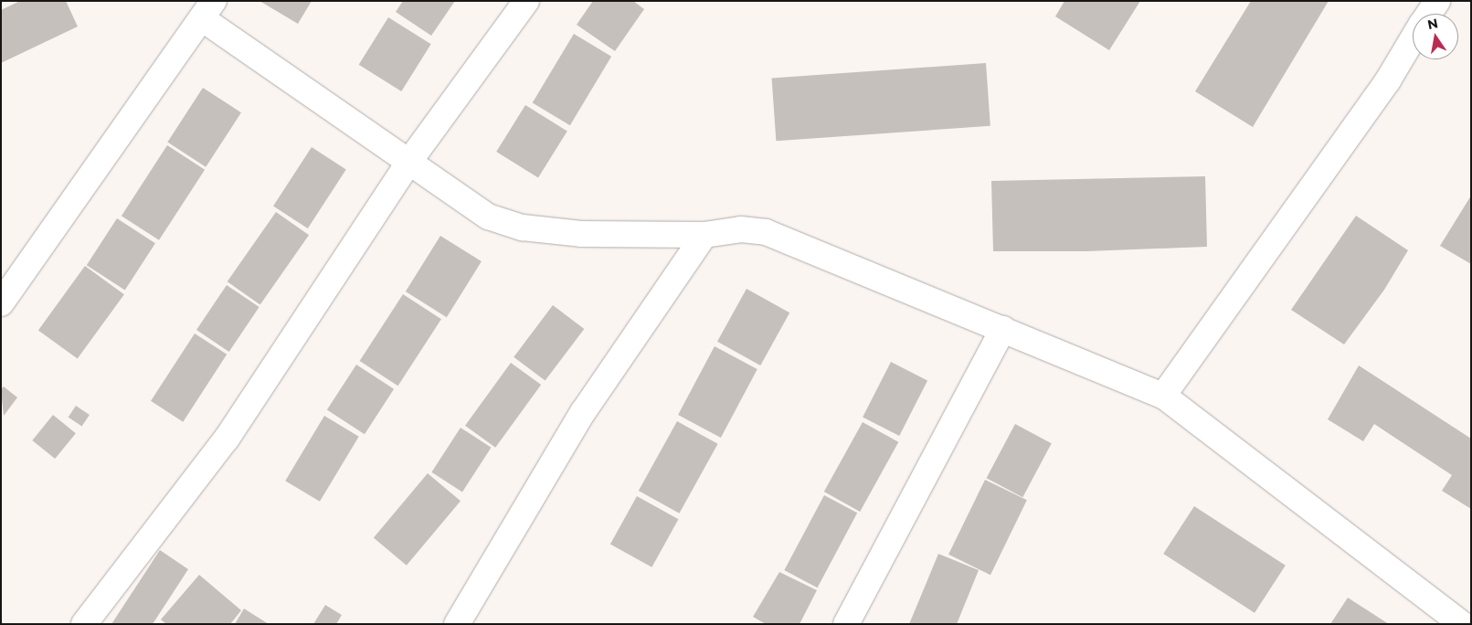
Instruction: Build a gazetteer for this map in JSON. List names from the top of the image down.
{
  "north": "top"
}
